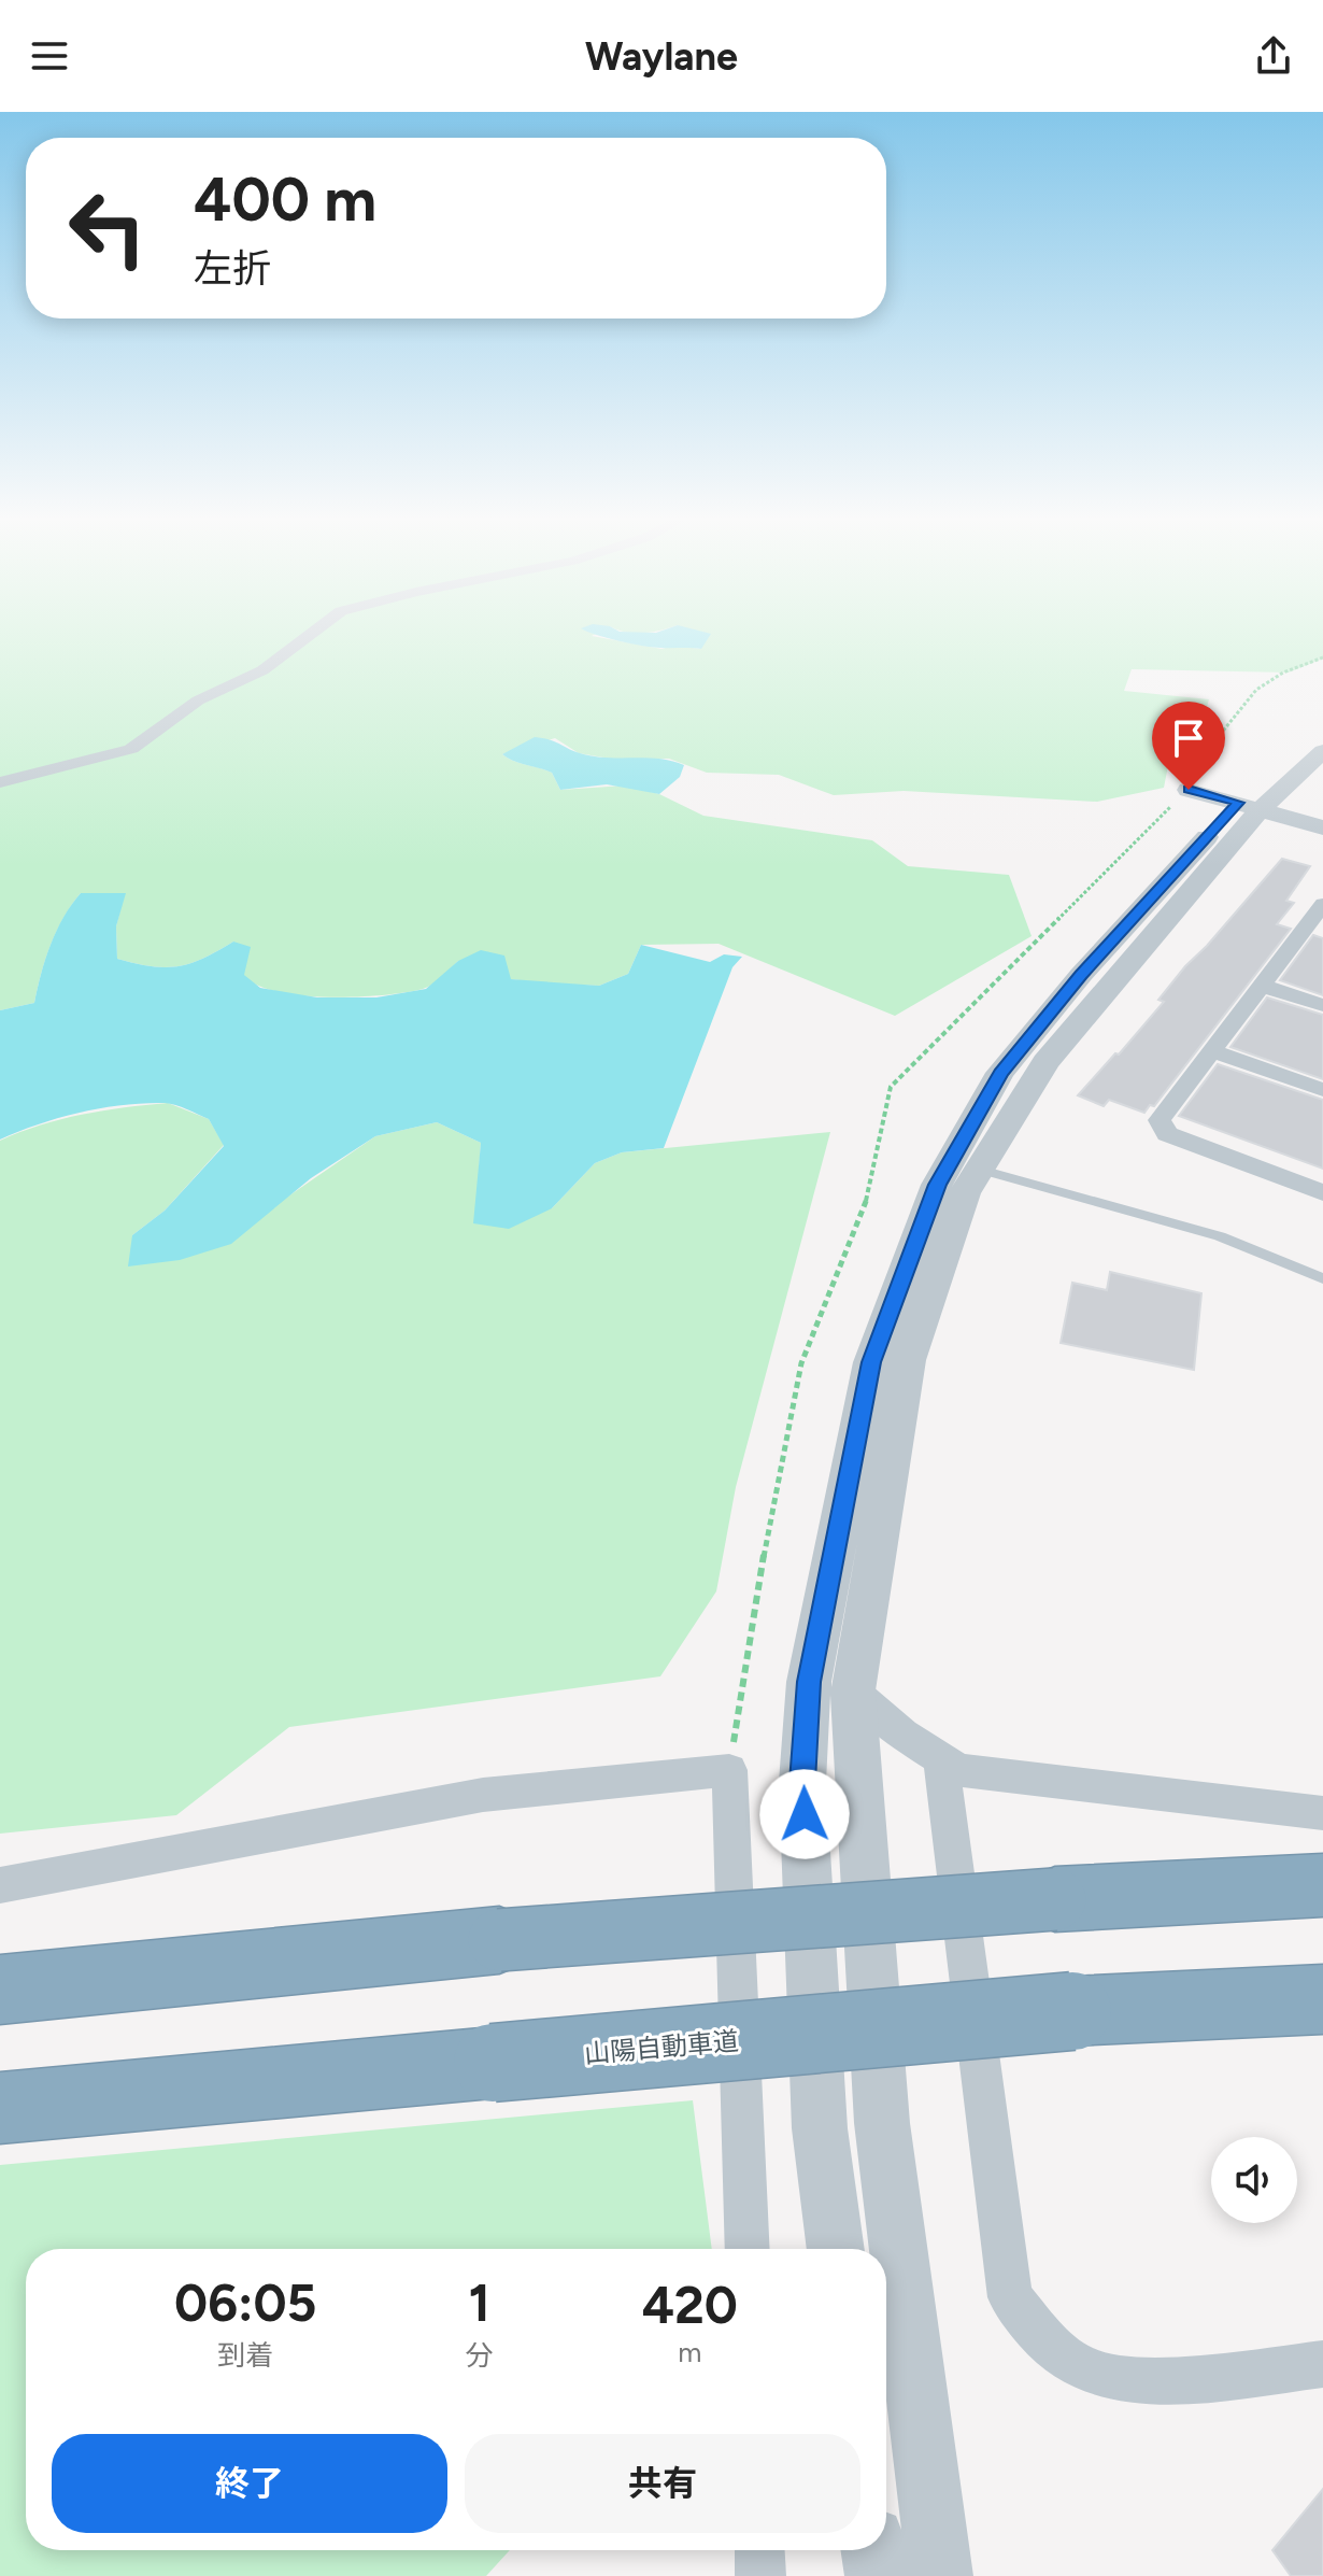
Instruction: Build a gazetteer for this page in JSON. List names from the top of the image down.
{
  "streets": {
    "highway": ["山陽自動車道"]
  },
  "page": {
    "header": "Waylane",
    "turn": ["400 m", "左折"],
    "eta": [
      "06:05",
      "到着",
      "1",
      "分",
      "420",
      "m"
    ],
    "buttons": ["終了", "共有"]
  }
}
